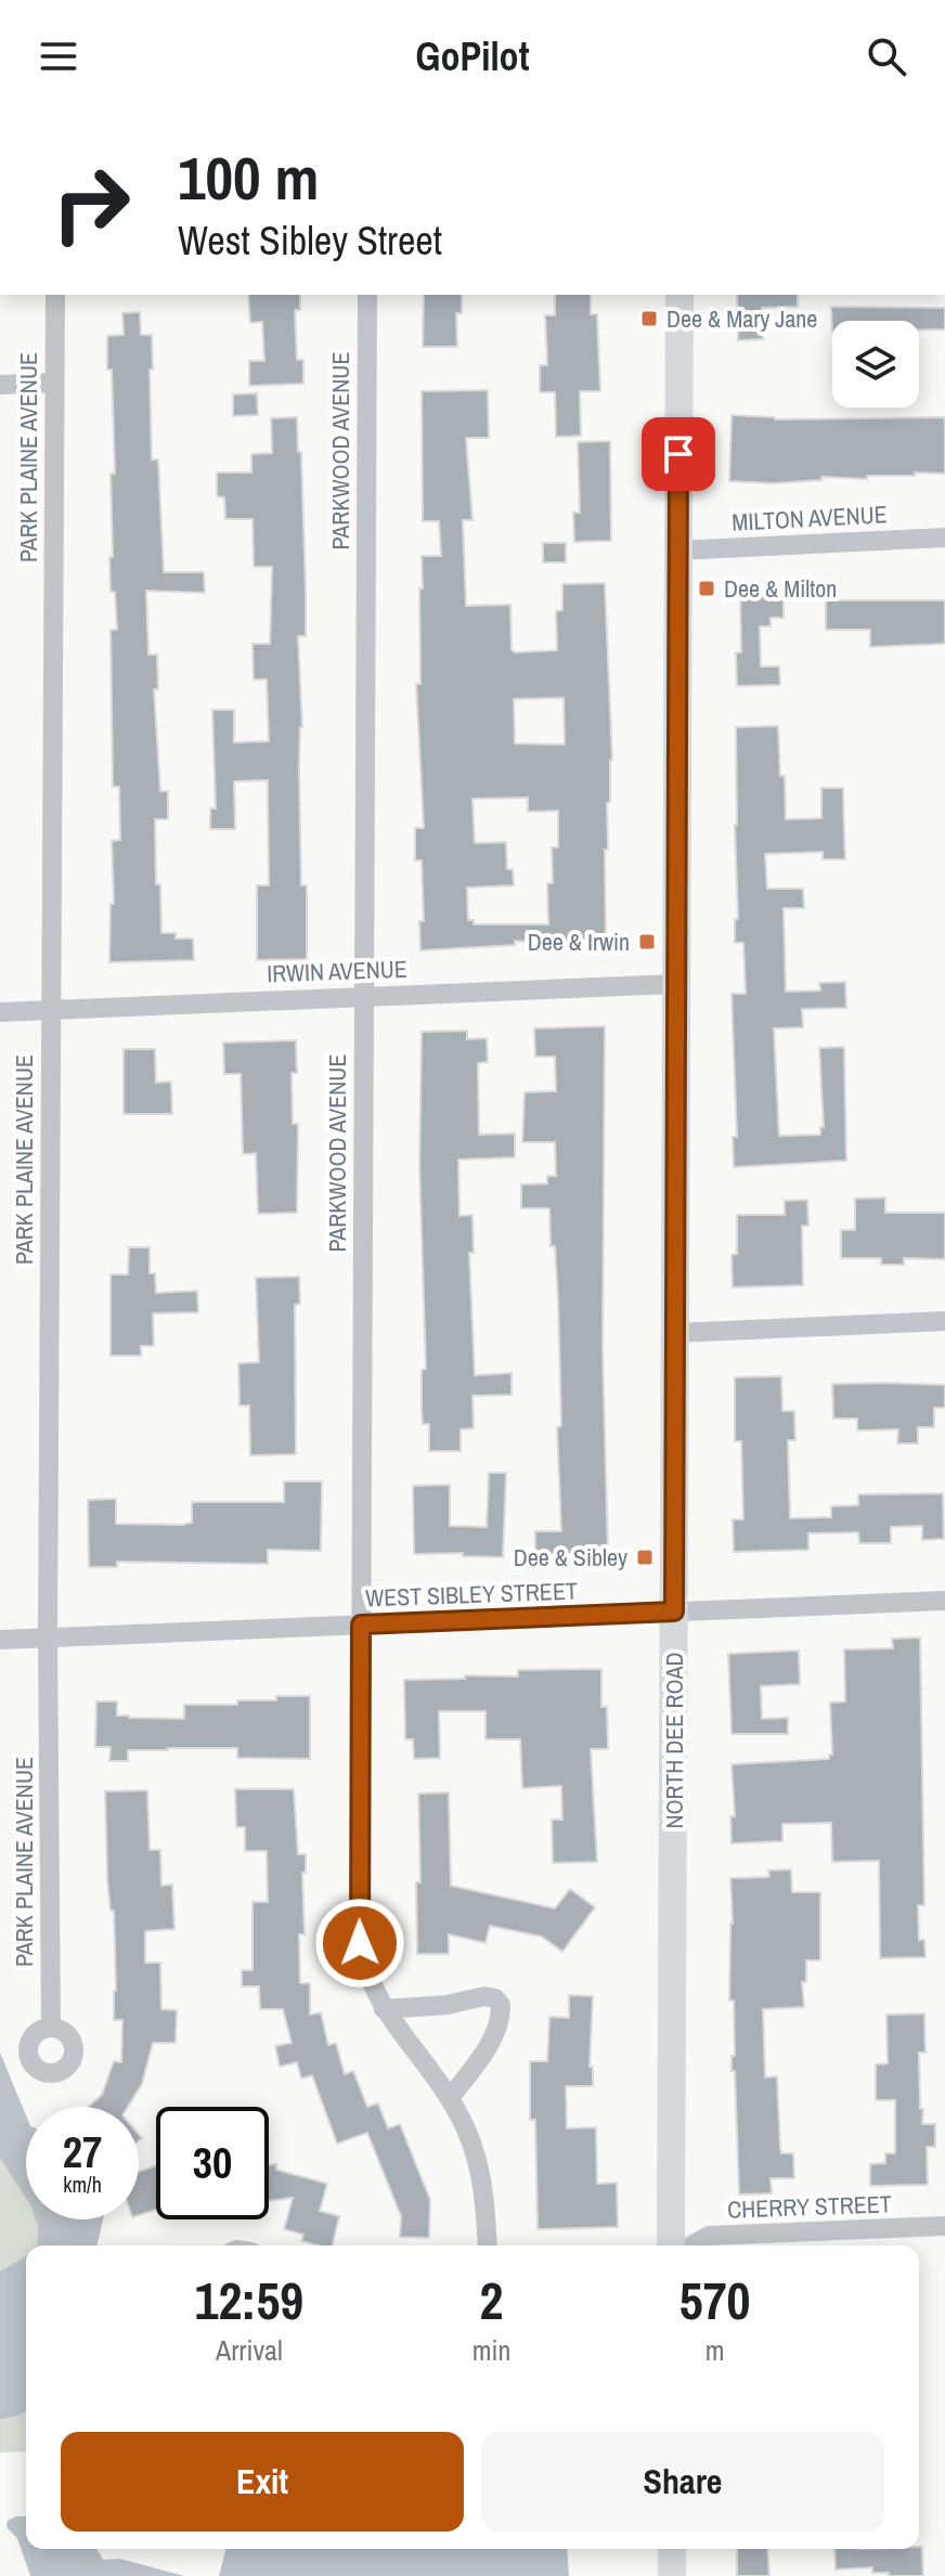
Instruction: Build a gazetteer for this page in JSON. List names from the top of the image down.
{
  "streets": {
    "main road": ["NORTH DEE ROAD"],
    "street": [
      "PARKWOOD AVENUE",
      "PARK PLAINE AVENUE",
      "MILTON AVENUE",
      "IRWIN AVENUE",
      "WEST SIBLEY STREET",
      "CHERRY STREET"
    ]
  },
  "crossings": [
    ["PARKWOOD AVENUE", "IRWIN AVENUE"],
    ["PARKWOOD AVENUE", "WEST SIBLEY STREET"],
    ["PARK PLAINE AVENUE", "IRWIN AVENUE"],
    ["PARK PLAINE AVENUE", "WEST SIBLEY STREET"],
    ["MILTON AVENUE", "NORTH DEE ROAD"],
    ["IRWIN AVENUE", "NORTH DEE ROAD"],
    ["WEST SIBLEY STREET", "NORTH DEE ROAD"]
  ],
  "places": {
    "transit": [
      "Dee & Mary Jane",
      "Dee & Milton",
      "Dee & Irwin",
      "Dee & Sibley"
    ]
  },
  "page": {
    "header": "GoPilot",
    "turn": ["100 m", "West Sibley Street"],
    "speed": "27 km/h",
    "limit": "30",
    "eta": [
      "12:59",
      "Arrival",
      "2",
      "min",
      "570",
      "m"
    ],
    "buttons": ["Exit", "Share"]
  }
}
